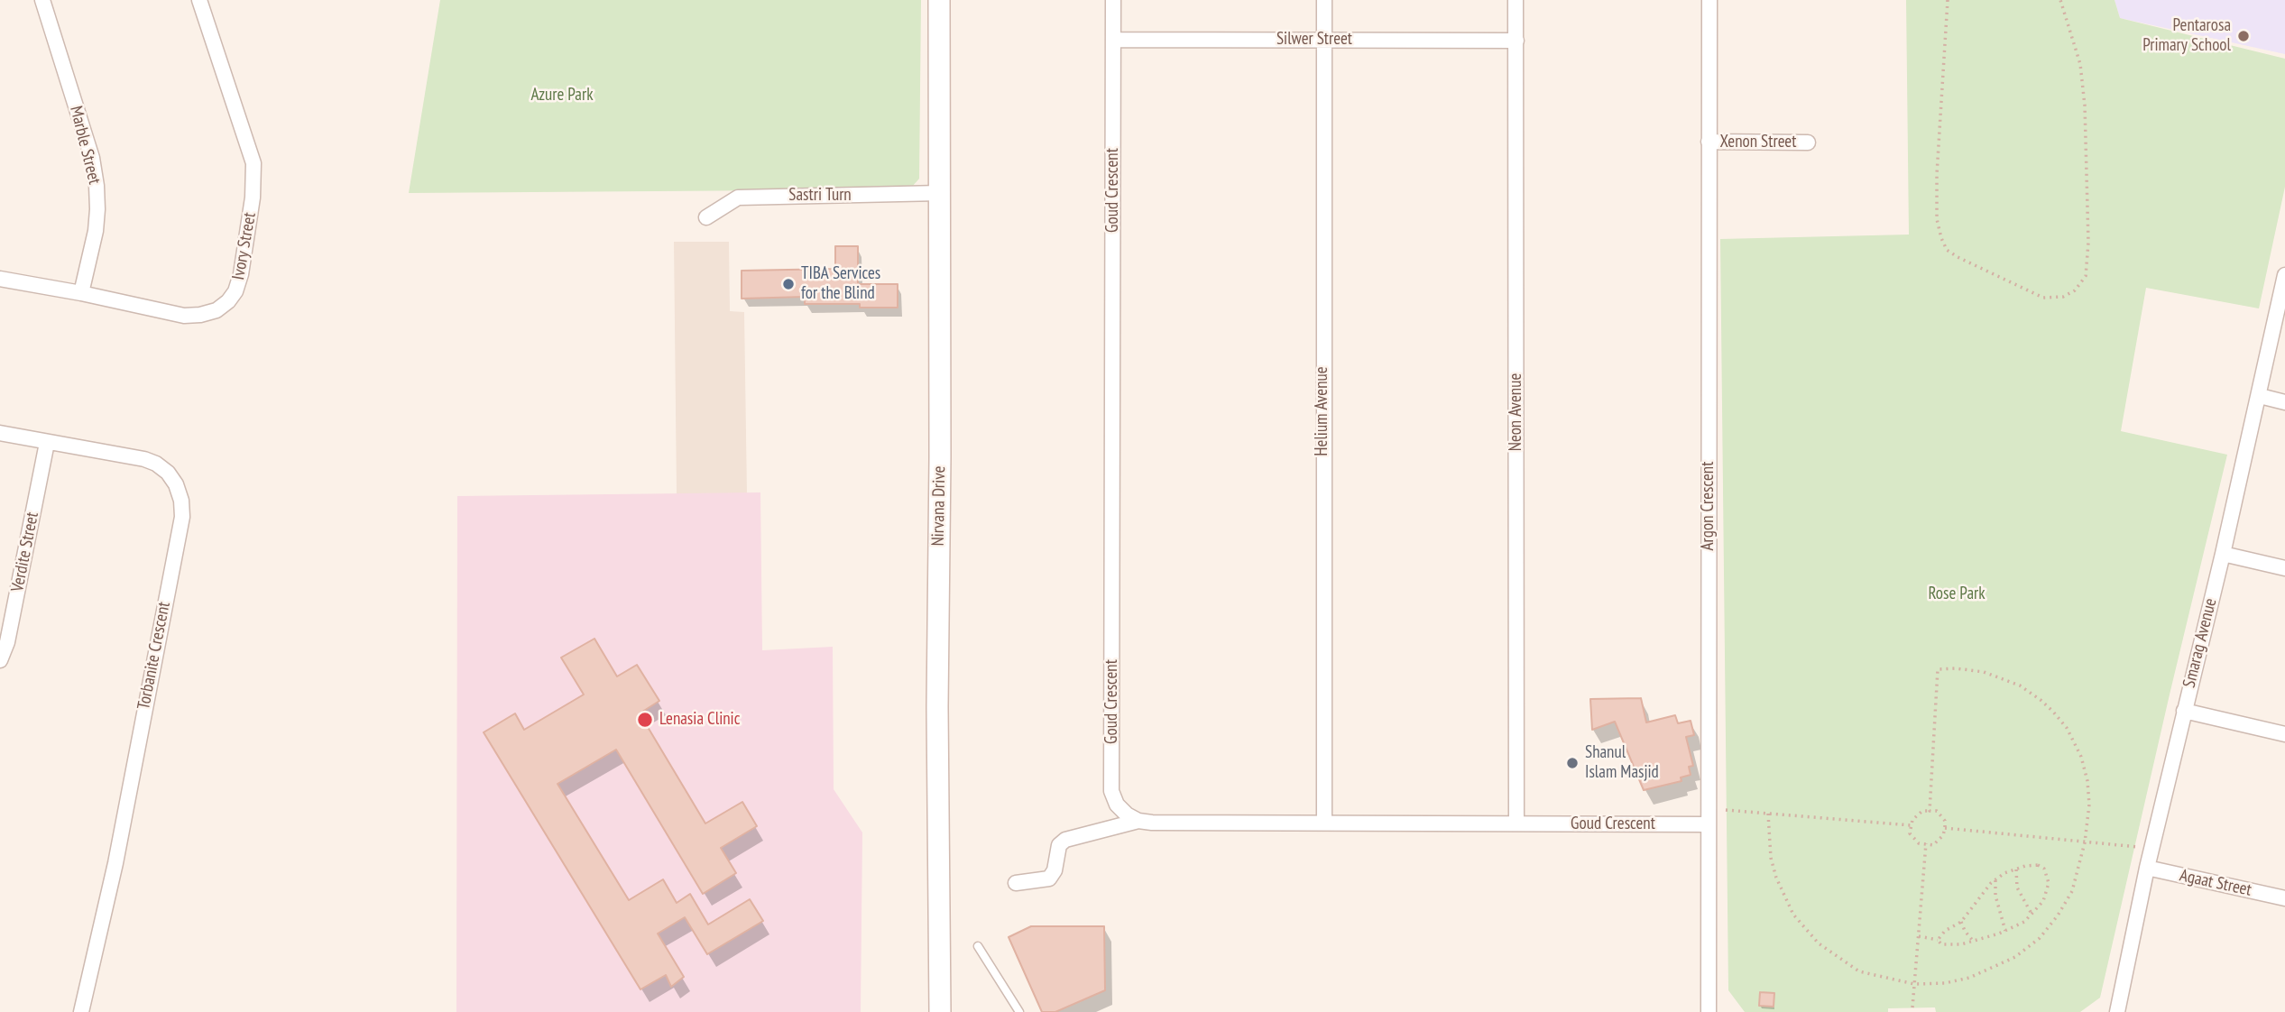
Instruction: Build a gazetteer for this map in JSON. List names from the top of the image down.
{
  "streets": {
    "main road": ["Nirvana Drive"],
    "street": [
      "Silwer Street",
      "Xenon Street",
      "Marble Street",
      "Goud Crescent",
      "Sastri Turn",
      "Ivory Street",
      "Helium Avenue",
      "Neon Avenue",
      "Argon Crescent",
      "Verdite Street",
      "Smarag Avenue",
      "Torbanite Crescent",
      "Agaat Street"
    ]
  },
  "crossings": [
    ["Silwer Street", "Goud Crescent"],
    ["Silwer Street", "Helium Avenue"],
    ["Silwer Street", "Neon Avenue"],
    ["Xenon Street", "Argon Crescent"],
    ["Marble Street", "Ivory Street"],
    ["Goud Crescent", "Helium Avenue"],
    ["Goud Crescent", "Neon Avenue"],
    ["Goud Crescent", "Argon Crescent"],
    ["Sastri Turn", "Nirvana Drive"],
    ["Verdite Street", "Torbanite Crescent"],
    ["Smarag Avenue", "Agaat Street"]
  ],
  "parks": ["Azure Park", "Rose Park"],
  "places": [
    "Pentarosa Primary School",
    "TIBA Services for the Blind",
    "Lenasia Clinic",
    "Shanul Islam Masjid"
  ]
}
